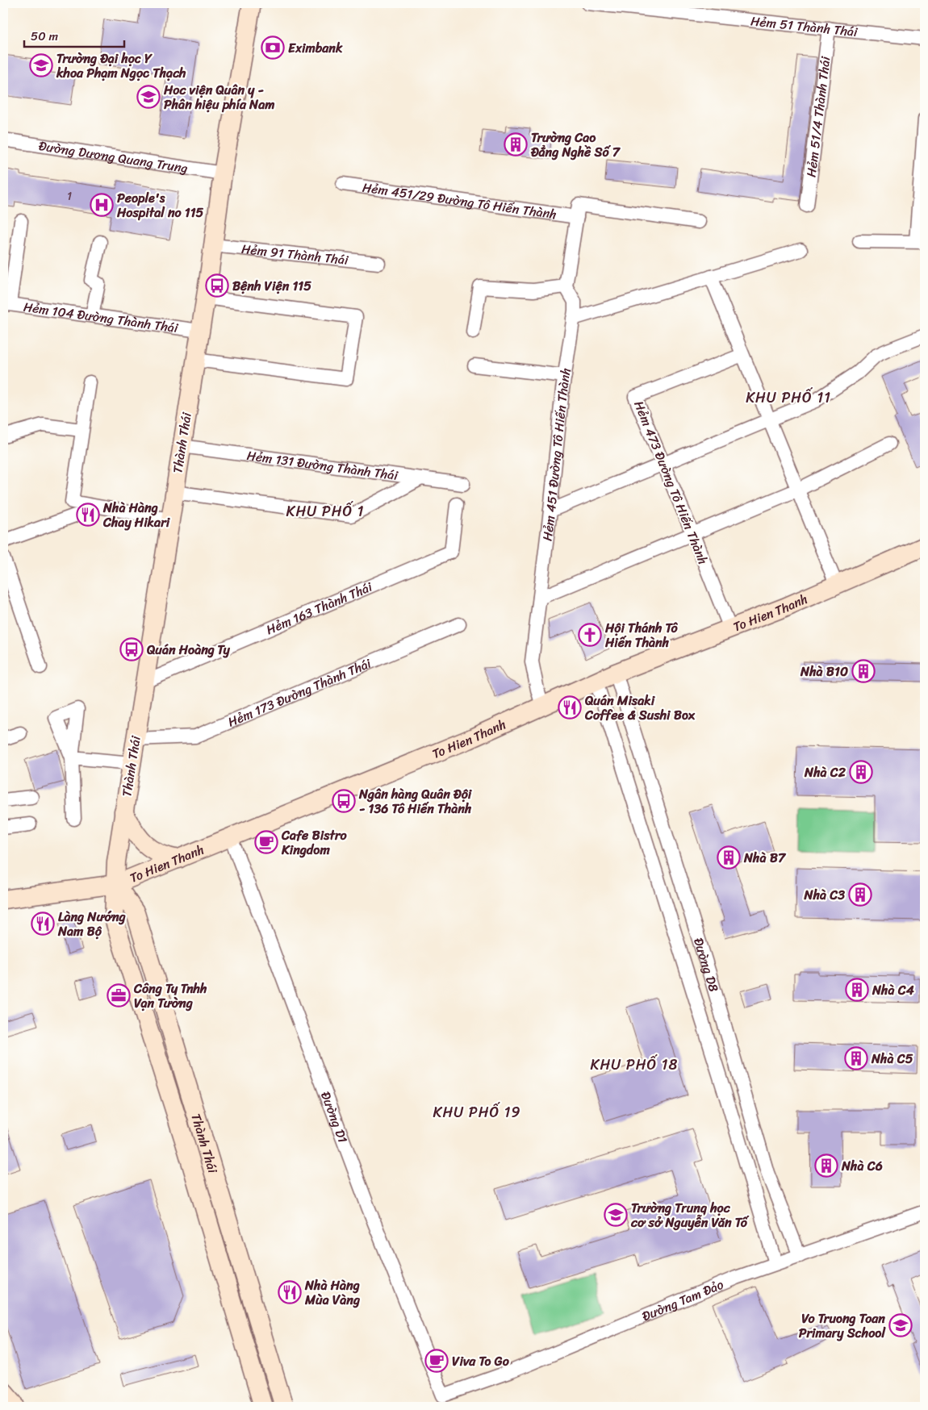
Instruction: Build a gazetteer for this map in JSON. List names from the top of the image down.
{
  "streets": {
    "main road": ["Thành Thái", "To Hien Thanh"],
    "street": [
      "Hẻm 51 Thành Thái",
      "Hẻm 51/4 Thành Thái",
      "Đường Dương Quang Trung",
      "Hẻm 451/29 Đường Tô Hiến Thành",
      "Hẻm 91 Thành Thái",
      "Hẻm 104 Đường Thành Thái",
      "Hẻm 451 Đường Tô Hiến Thành",
      "Hẻm 131 Đường Thành Thái",
      "Hẻm 473 Đường Tô Hiến Thành",
      "Hẻm 163 Thành Thái",
      "Hẻm 173 Đường Thành Thái",
      "Đường D8",
      "Đường D1",
      "Đường Tam Đảo"
    ]
  },
  "crossings": [
    ["Hẻm 51 Thành Thái", "Hẻm 51/4 Thành Thái"],
    ["Đường Dương Quang Trung", "Thành Thái"],
    ["Hẻm 91 Thành Thái", "Thành Thái"],
    ["Hẻm 104 Đường Thành Thái", "Thành Thái"],
    ["Thành Thái", "Hẻm 131 Đường Thành Thái"],
    ["Thành Thái", "Hẻm 163 Thành Thái"],
    ["Thành Thái", "To Hien Thanh"],
    ["Thành Thái", "Hẻm 173 Đường Thành Thái"],
    ["Hẻm 451 Đường Tô Hiến Thành", "To Hien Thanh"],
    ["Hẻm 473 Đường Tô Hiến Thành", "To Hien Thanh"],
    ["To Hien Thanh", "Đường D8"],
    ["To Hien Thanh", "Đường D1"],
    ["Đường D8", "Đường Tam Đảo"],
    ["Đường D1", "Đường Tam Đảo"]
  ],
  "districts": [
    "KHU PHỐ 11",
    "KHU PHỐ 1",
    "KHU PHỐ 18",
    "KHU PHỐ 19"
  ],
  "places": {
    "bank": ["Eximbank"],
    "school or university": [
      "Trường Đại học Y khoa Phạm Ngọc Thạch",
      "Hoc viện Quân y - Phân hiệu phía Nam",
      "Trường Trung học cơ sở Nguyễn Văn Tố",
      "Vo Truong Toan Primary School"
    ],
    "building": [
      "Trường Cao Đẳng Nghề Số 7",
      "Nhà B10",
      "Nhà C2",
      "Nhà B7",
      "Nhà C3",
      "Nhà C4",
      "Nhà C5",
      "Nhà C6"
    ],
    "hospital": ["People's Hospital no 115"],
    "bus stop": ["Bệnh Viện 115", "Quán Hoàng Ty", "Ngân hàng Quân Đội - 136 Tô Hiến Thành"],
    "restaurant": [
      "Nhà Hàng Chay Hikari",
      "Quán Misaki Coffee & Sushi Box",
      "Làng Nướng Nam Bộ",
      "Nhà Hàng Mùa Vàng"
    ],
    "church": ["Hội Thánh Tô Hiến Thành"],
    "cafe": ["Cafe Bistro Kingdom", "Viva To Go"],
    "office": ["Công Ty Tnhh Vạn Tường"]
  },
  "house_numbers": ["1"],
  "scale_bar": "50 m"
}
